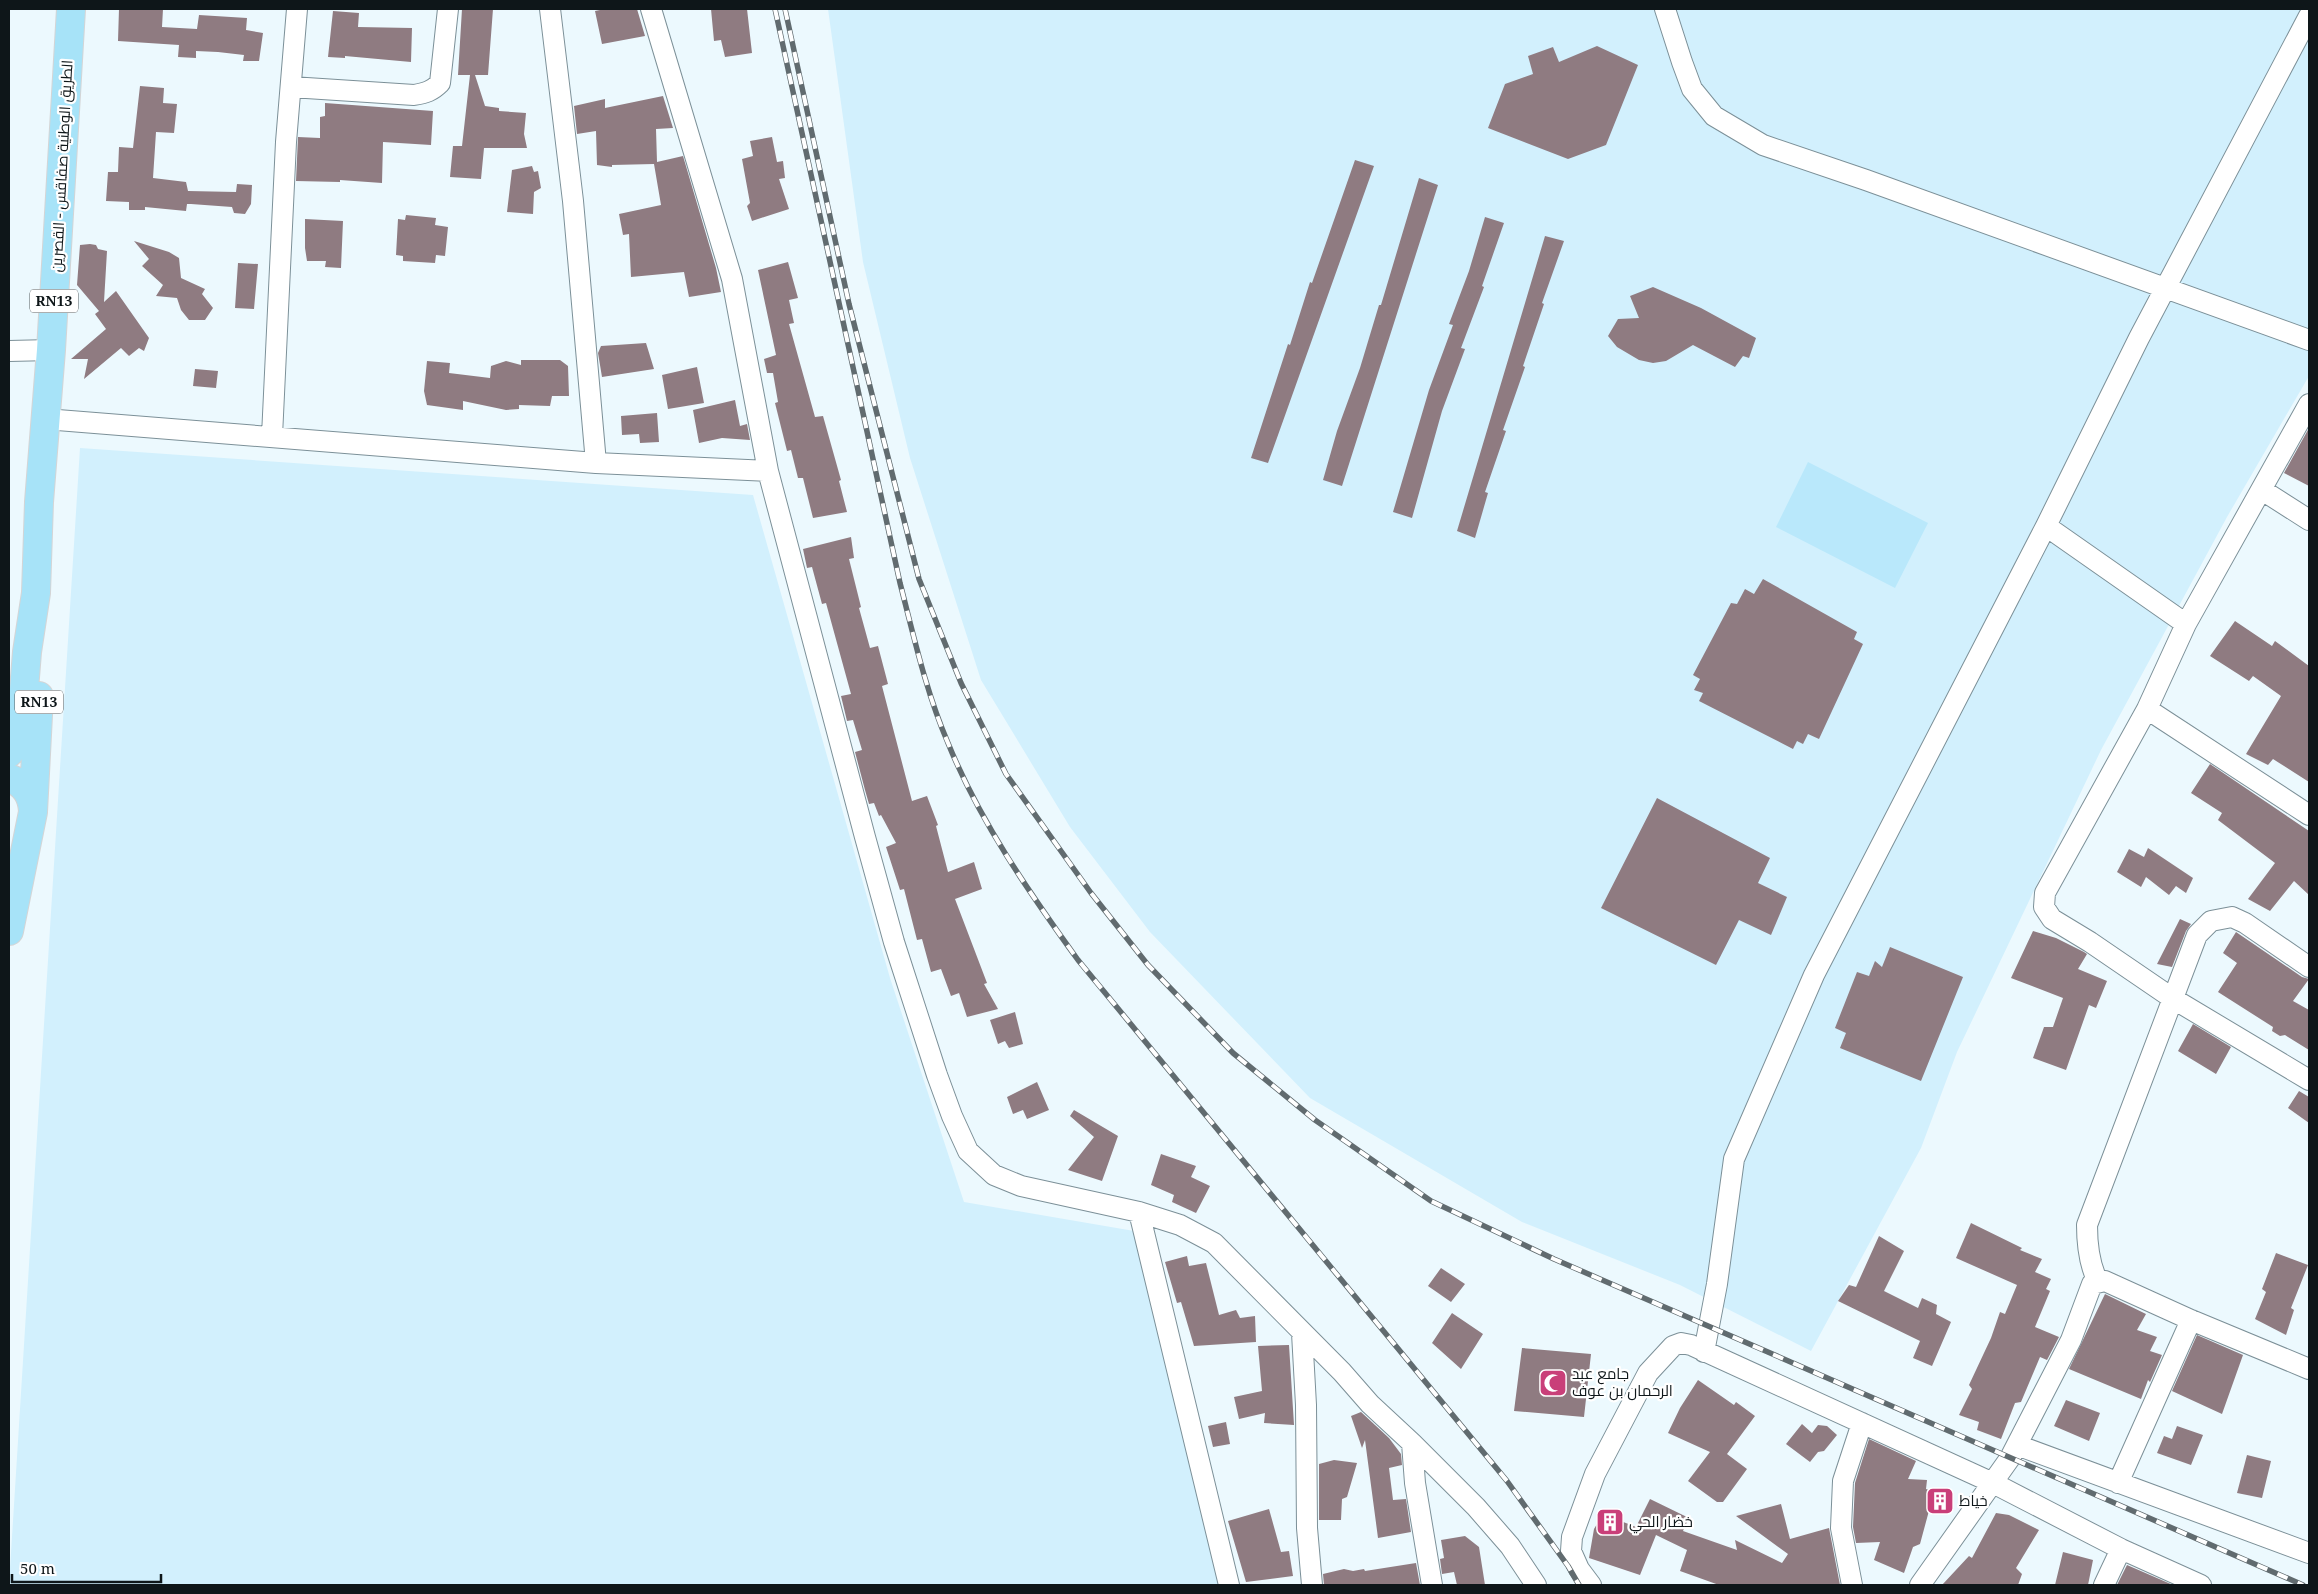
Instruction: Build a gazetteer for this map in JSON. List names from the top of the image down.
{
  "streets": {
    "main road": ["الطريق الوطنية صفاقس - القصرين", "RN13"]
  },
  "places": {
    "mosque": ["جامع عبد الرحمان بن عوف"],
    "building": ["خياط", "خضار الحي"]
  },
  "scale_bar": "50 m"
}
